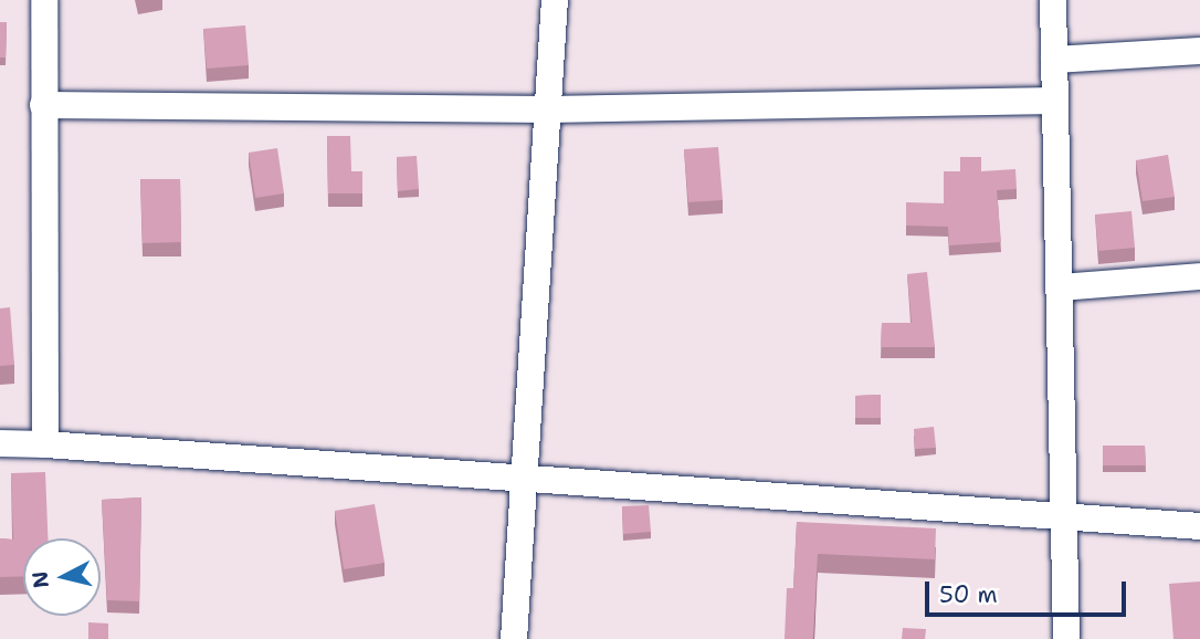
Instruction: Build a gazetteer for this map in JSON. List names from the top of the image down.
{
  "scale_bar": "50 m",
  "north": "left"
}
